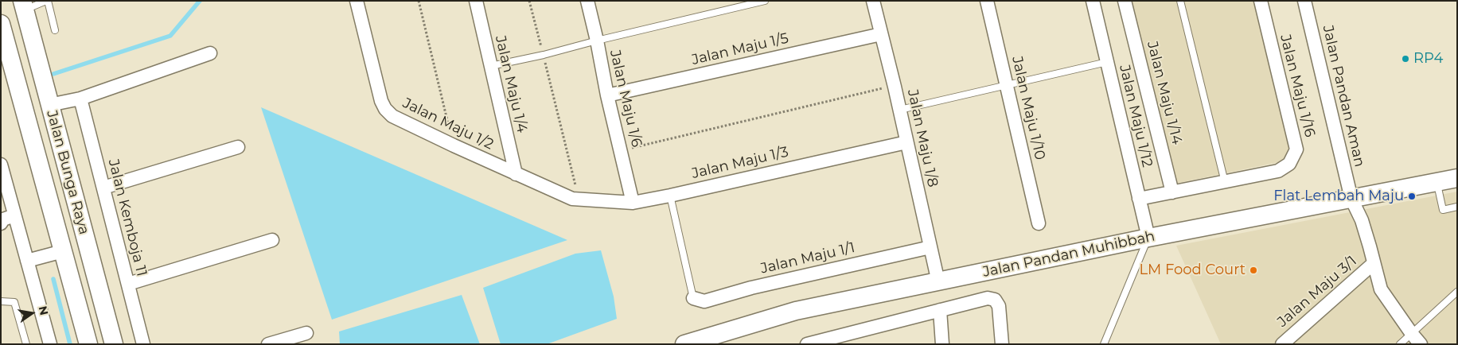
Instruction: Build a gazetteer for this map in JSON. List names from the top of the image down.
{
  "streets": {
    "street": [
      "Jalan Maju 1/5",
      "Jalan Maju 1/4",
      "Jalan Maju 1/16",
      "Jalan Maju 1/14",
      "Jalan Pandan Aman",
      "Jalan Maju 1/6",
      "Jalan Maju 1/10",
      "Jalan Maju 1/12",
      "Jalan Maju 1/2",
      "Jalan Maju 1/8",
      "Jalan Maju 1/3",
      "Jalan Bunga Raya",
      "Jalan Kemboja 11",
      "Jalan Pandan Muhibbah",
      "Jalan Maju 1/1",
      "Jalan Maju 3/1"
    ]
  },
  "crossings": [
    ["Jalan Maju 1/5", "Jalan Maju 1/6"],
    ["Jalan Maju 1/5", "Jalan Maju 1/8"],
    ["Jalan Maju 1/4", "Jalan Maju 1/2"],
    ["Jalan Pandan Aman", "Jalan Pandan Muhibbah"],
    ["Jalan Pandan Aman", "Jalan Maju 3/1"],
    ["Jalan Maju 1/6", "Jalan Maju 1/3"],
    ["Jalan Maju 1/12", "Jalan Pandan Muhibbah"],
    ["Jalan Maju 1/2", "Jalan Maju 1/3"],
    ["Jalan Maju 1/8", "Jalan Maju 1/3"],
    ["Jalan Maju 1/8", "Jalan Pandan Muhibbah"],
    ["Jalan Maju 1/8", "Jalan Maju 1/1"]
  ],
  "places": ["RP4", "Flat Lembah Maju", "LM Food Court"],
  "north": "right"
}
